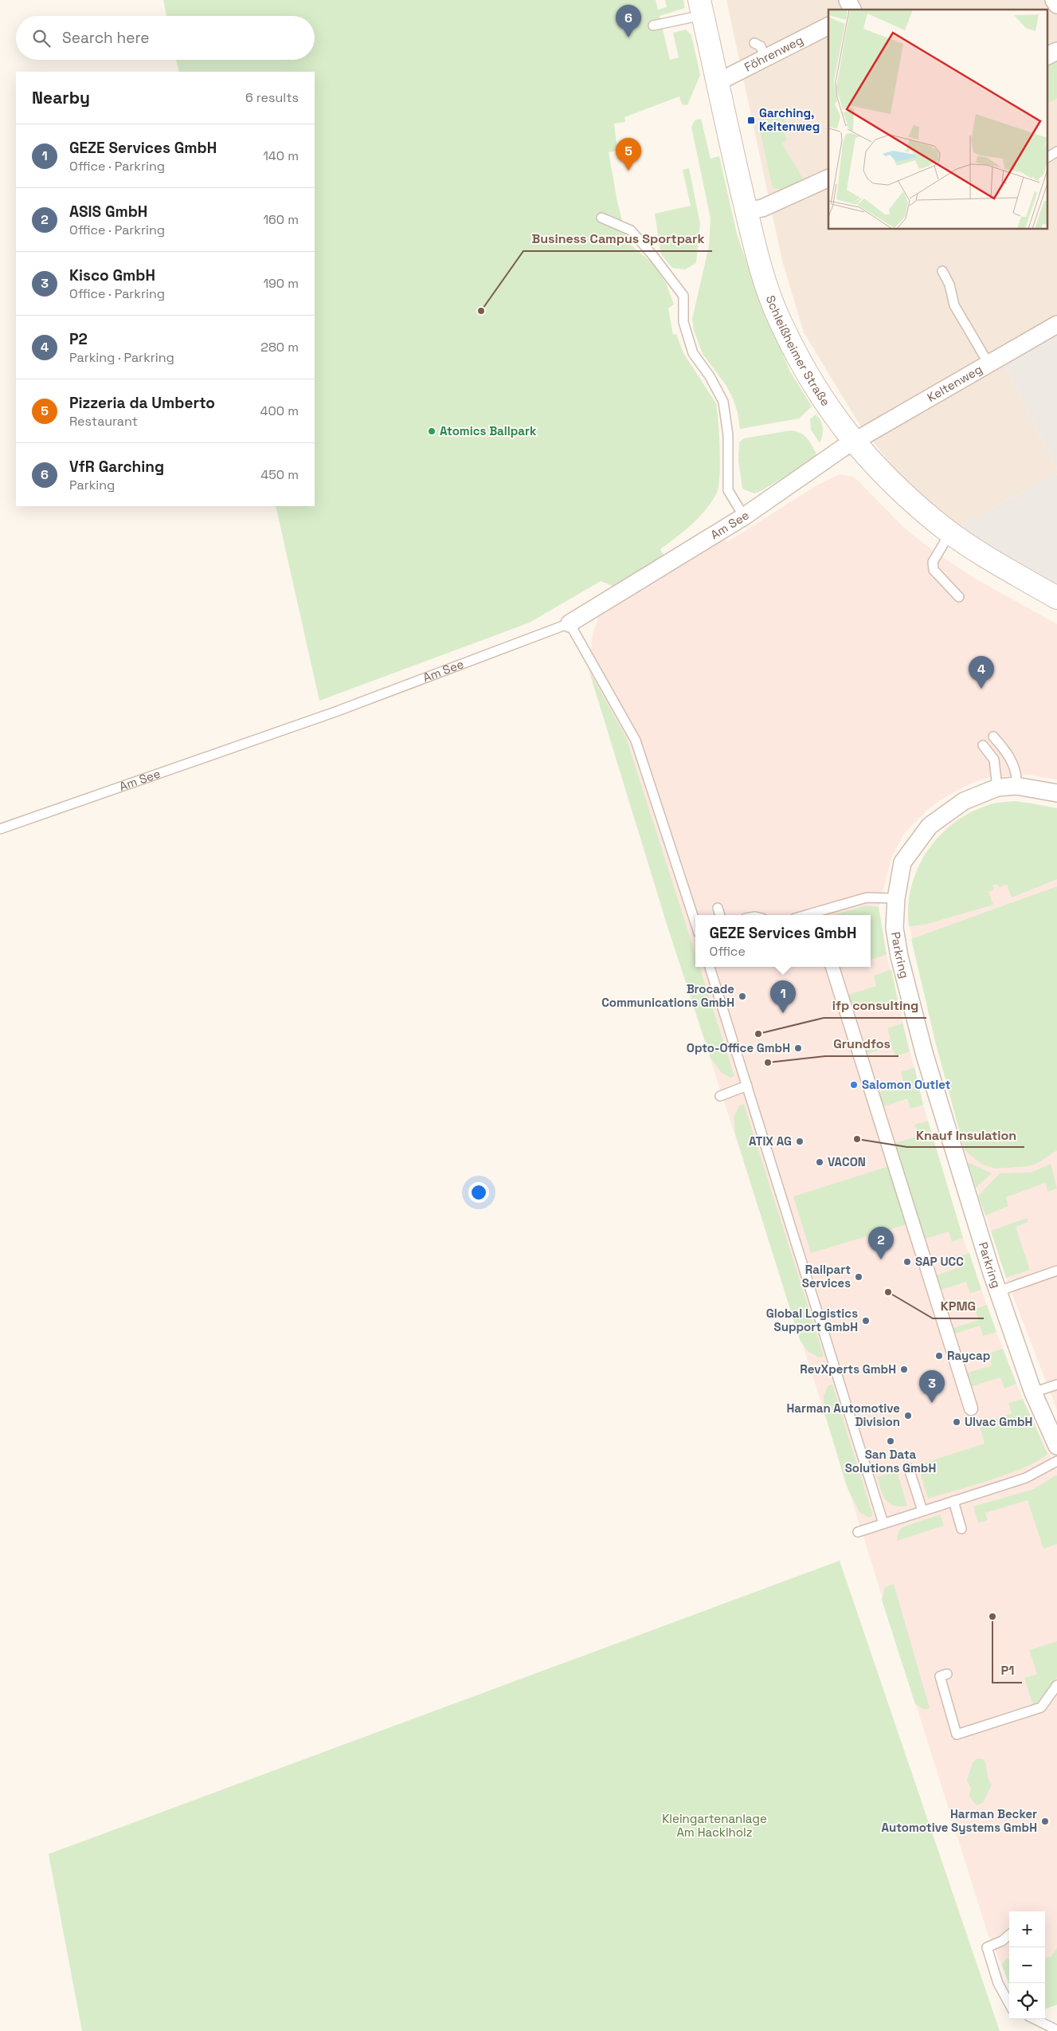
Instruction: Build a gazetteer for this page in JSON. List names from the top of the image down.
{
  "streets": {
    "street": [
      "Föhrenweg",
      "Schleißheimer Straße",
      "Keltenweg",
      "Am See",
      "Parkring"
    ]
  },
  "crossings": [
    ["Föhrenweg", "Schleißheimer Straße"],
    ["Schleißheimer Straße", "Keltenweg"],
    ["Schleißheimer Straße", "Am See"],
    ["Keltenweg", "Am See"]
  ],
  "parks": ["Kleingartenanlage Am Hacklholz"],
  "places": {
    "transit": ["Garching, Keltenweg"],
    "other": [
      "Business Campus Sportpark",
      "Atomics Ballpark",
      "Brocade Communications GmbH",
      "ifp consulting",
      "Opto-Office GmbH",
      "Grundfos",
      "Salomon Outlet",
      "Knauf Insulation",
      "ATIX AG",
      "VACON",
      "SAP UCC",
      "Railpart Services",
      "KPMG",
      "Global Logistics Support GmbH",
      "Raycap",
      "RevXperts GmbH",
      "Harman Automotive Division",
      "Ulvac GmbH",
      "San Data Solutions GmbH",
      "P1",
      "Harman Becker Automotive Systems GmbH"
    ]
  },
  "page": {
    "pins": [
      "6",
      "5",
      "4",
      "1",
      "2",
      "3"
    ],
    "search": "Search here",
    "heading": ["Nearby", "6 results"],
    "list": [
      {
        "mark": "1",
        "name": "GEZE Services GmbH",
        "note": "Office · Parkring",
        "value": "140 m"
      },
      {
        "mark": "2",
        "name": "ASIS GmbH",
        "note": "Office · Parkring",
        "value": "160 m"
      },
      {
        "mark": "3",
        "name": "Kisco GmbH",
        "note": "Office · Parkring",
        "value": "190 m"
      },
      {
        "mark": "4",
        "name": "P2",
        "note": "Parking · Parkring",
        "value": "280 m"
      },
      {
        "mark": "5",
        "name": "Pizzeria da Umberto",
        "note": "Restaurant",
        "value": "400 m"
      },
      {
        "mark": "6",
        "name": "VfR Garching",
        "note": "Parking",
        "value": "450 m"
      }
    ],
    "popup": ["GEZE Services GmbH", "Office"],
    "map_buttons": ["+", "−"]
  }
}
